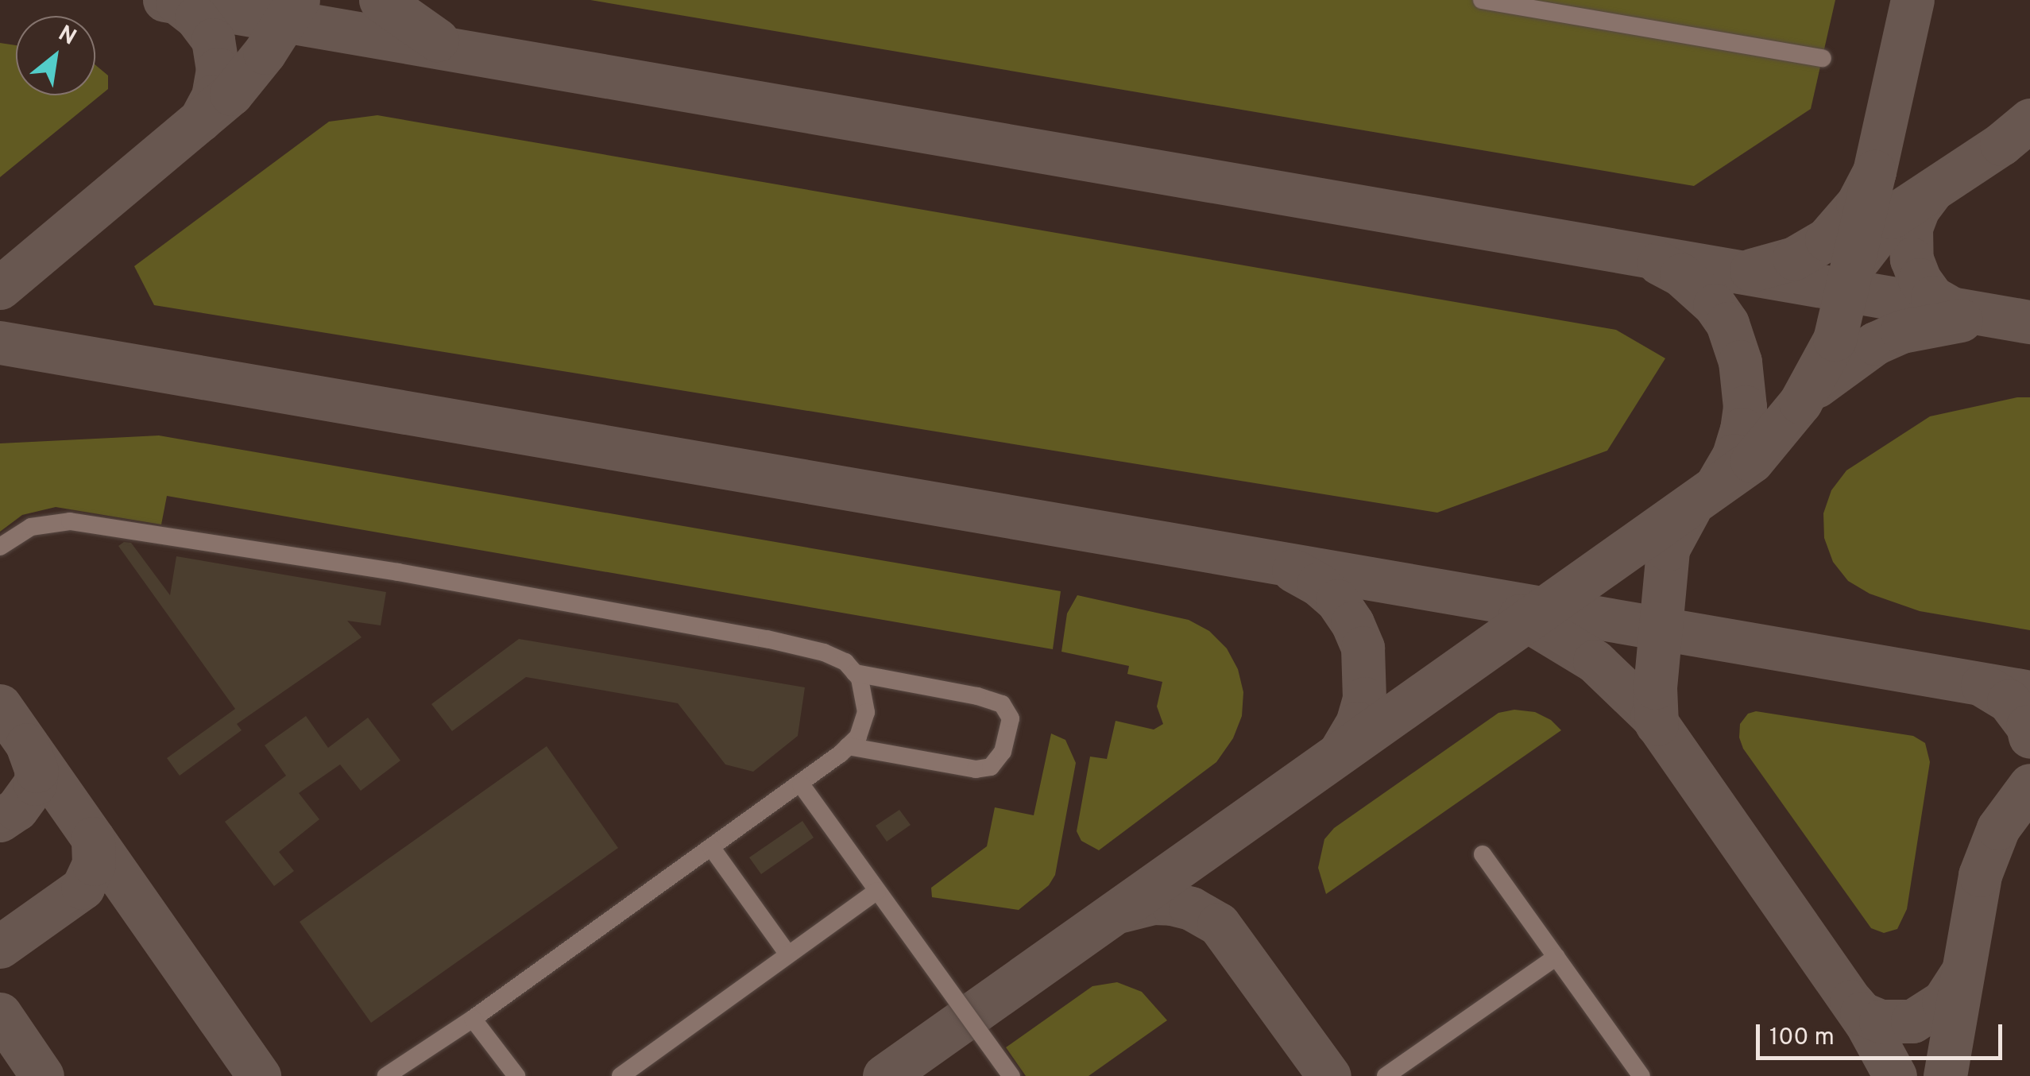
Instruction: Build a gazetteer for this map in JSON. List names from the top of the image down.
{
  "scale_bar": "100 m",
  "north": "top right"
}
